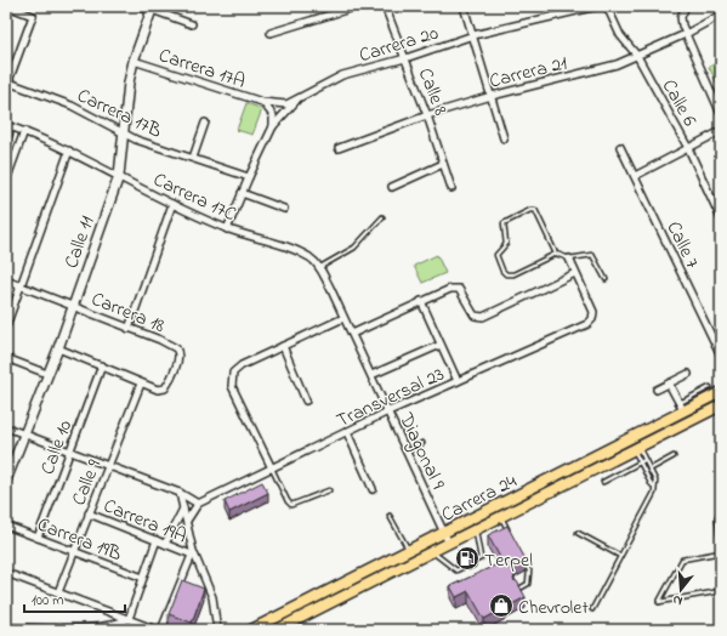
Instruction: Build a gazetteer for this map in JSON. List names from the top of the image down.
{
  "streets": {
    "main road": ["Carrera 24"],
    "street": [
      "Carrera 20",
      "Carrera 17A",
      "Carrera 21",
      "Calle 8",
      "Calle 6",
      "Carrera 17B",
      "Carrera 17C",
      "Calle 11",
      "Calle 7",
      "Carrera 18",
      "Transversal 23",
      "Calle 10",
      "Diagonal 9",
      "Calle 9",
      "Carrera 19A",
      "Carrera 19B"
    ]
  },
  "crossings": [
    ["Carrera 20", "Carrera 17A"],
    ["Carrera 20", "Calle 8"],
    ["Carrera 17A", "Calle 11"],
    ["Carrera 21", "Calle 8"],
    ["Carrera 21", "Calle 6"],
    ["Carrera 17B", "Calle 11"],
    ["Carrera 17C", "Calle 11"],
    ["Carrera 17C", "Diagonal 9"],
    ["Calle 11", "Carrera 18"],
    ["Carrera 18", "Calle 9"],
    ["Transversal 23", "Diagonal 9"],
    ["Calle 10", "Carrera 19B"],
    ["Diagonal 9", "Carrera 24"],
    ["Calle 9", "Carrera 19A"],
    ["Calle 9", "Carrera 19B"]
  ],
  "places": {
    "fuel station": ["Terpel"],
    "shop": ["Chevrolet"]
  },
  "scale_bar": "100 m",
  "north": "bottom"
}
